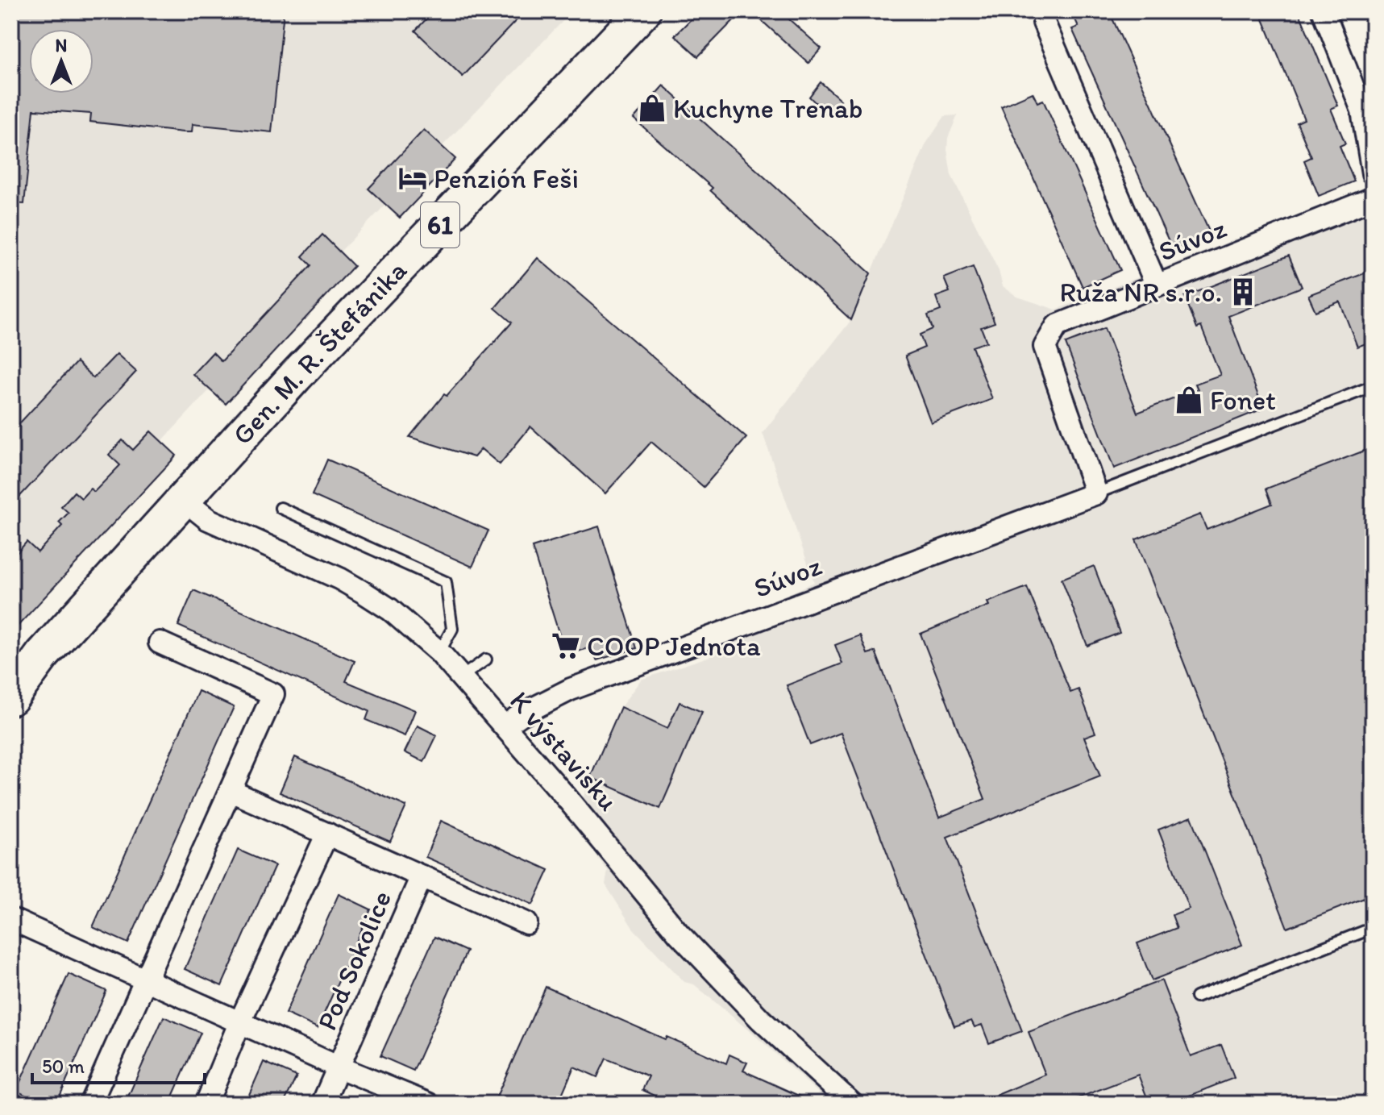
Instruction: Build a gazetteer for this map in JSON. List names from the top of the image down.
{
  "streets": {
    "main road": ["61", "Gen. M. R. Štefánika"],
    "street": ["Súvoz", "K výstavisku", "Pod Sokolice"]
  },
  "crossings": [
    ["61", "Gen. M. R. Štefánika"],
    ["61", "K výstavisku"],
    ["Súvoz", "K výstavisku"],
    ["Gen. M. R. Štefánika", "K výstavisku"]
  ],
  "places": {
    "shop": ["Kuchyne Trenab", "Fonet"],
    "hotel": ["Penzión Feši"],
    "building": ["Ruža NR s.r.o."],
    "supermarket": ["COOP Jednota"]
  },
  "scale_bar": "50 m",
  "north": "top"
}
